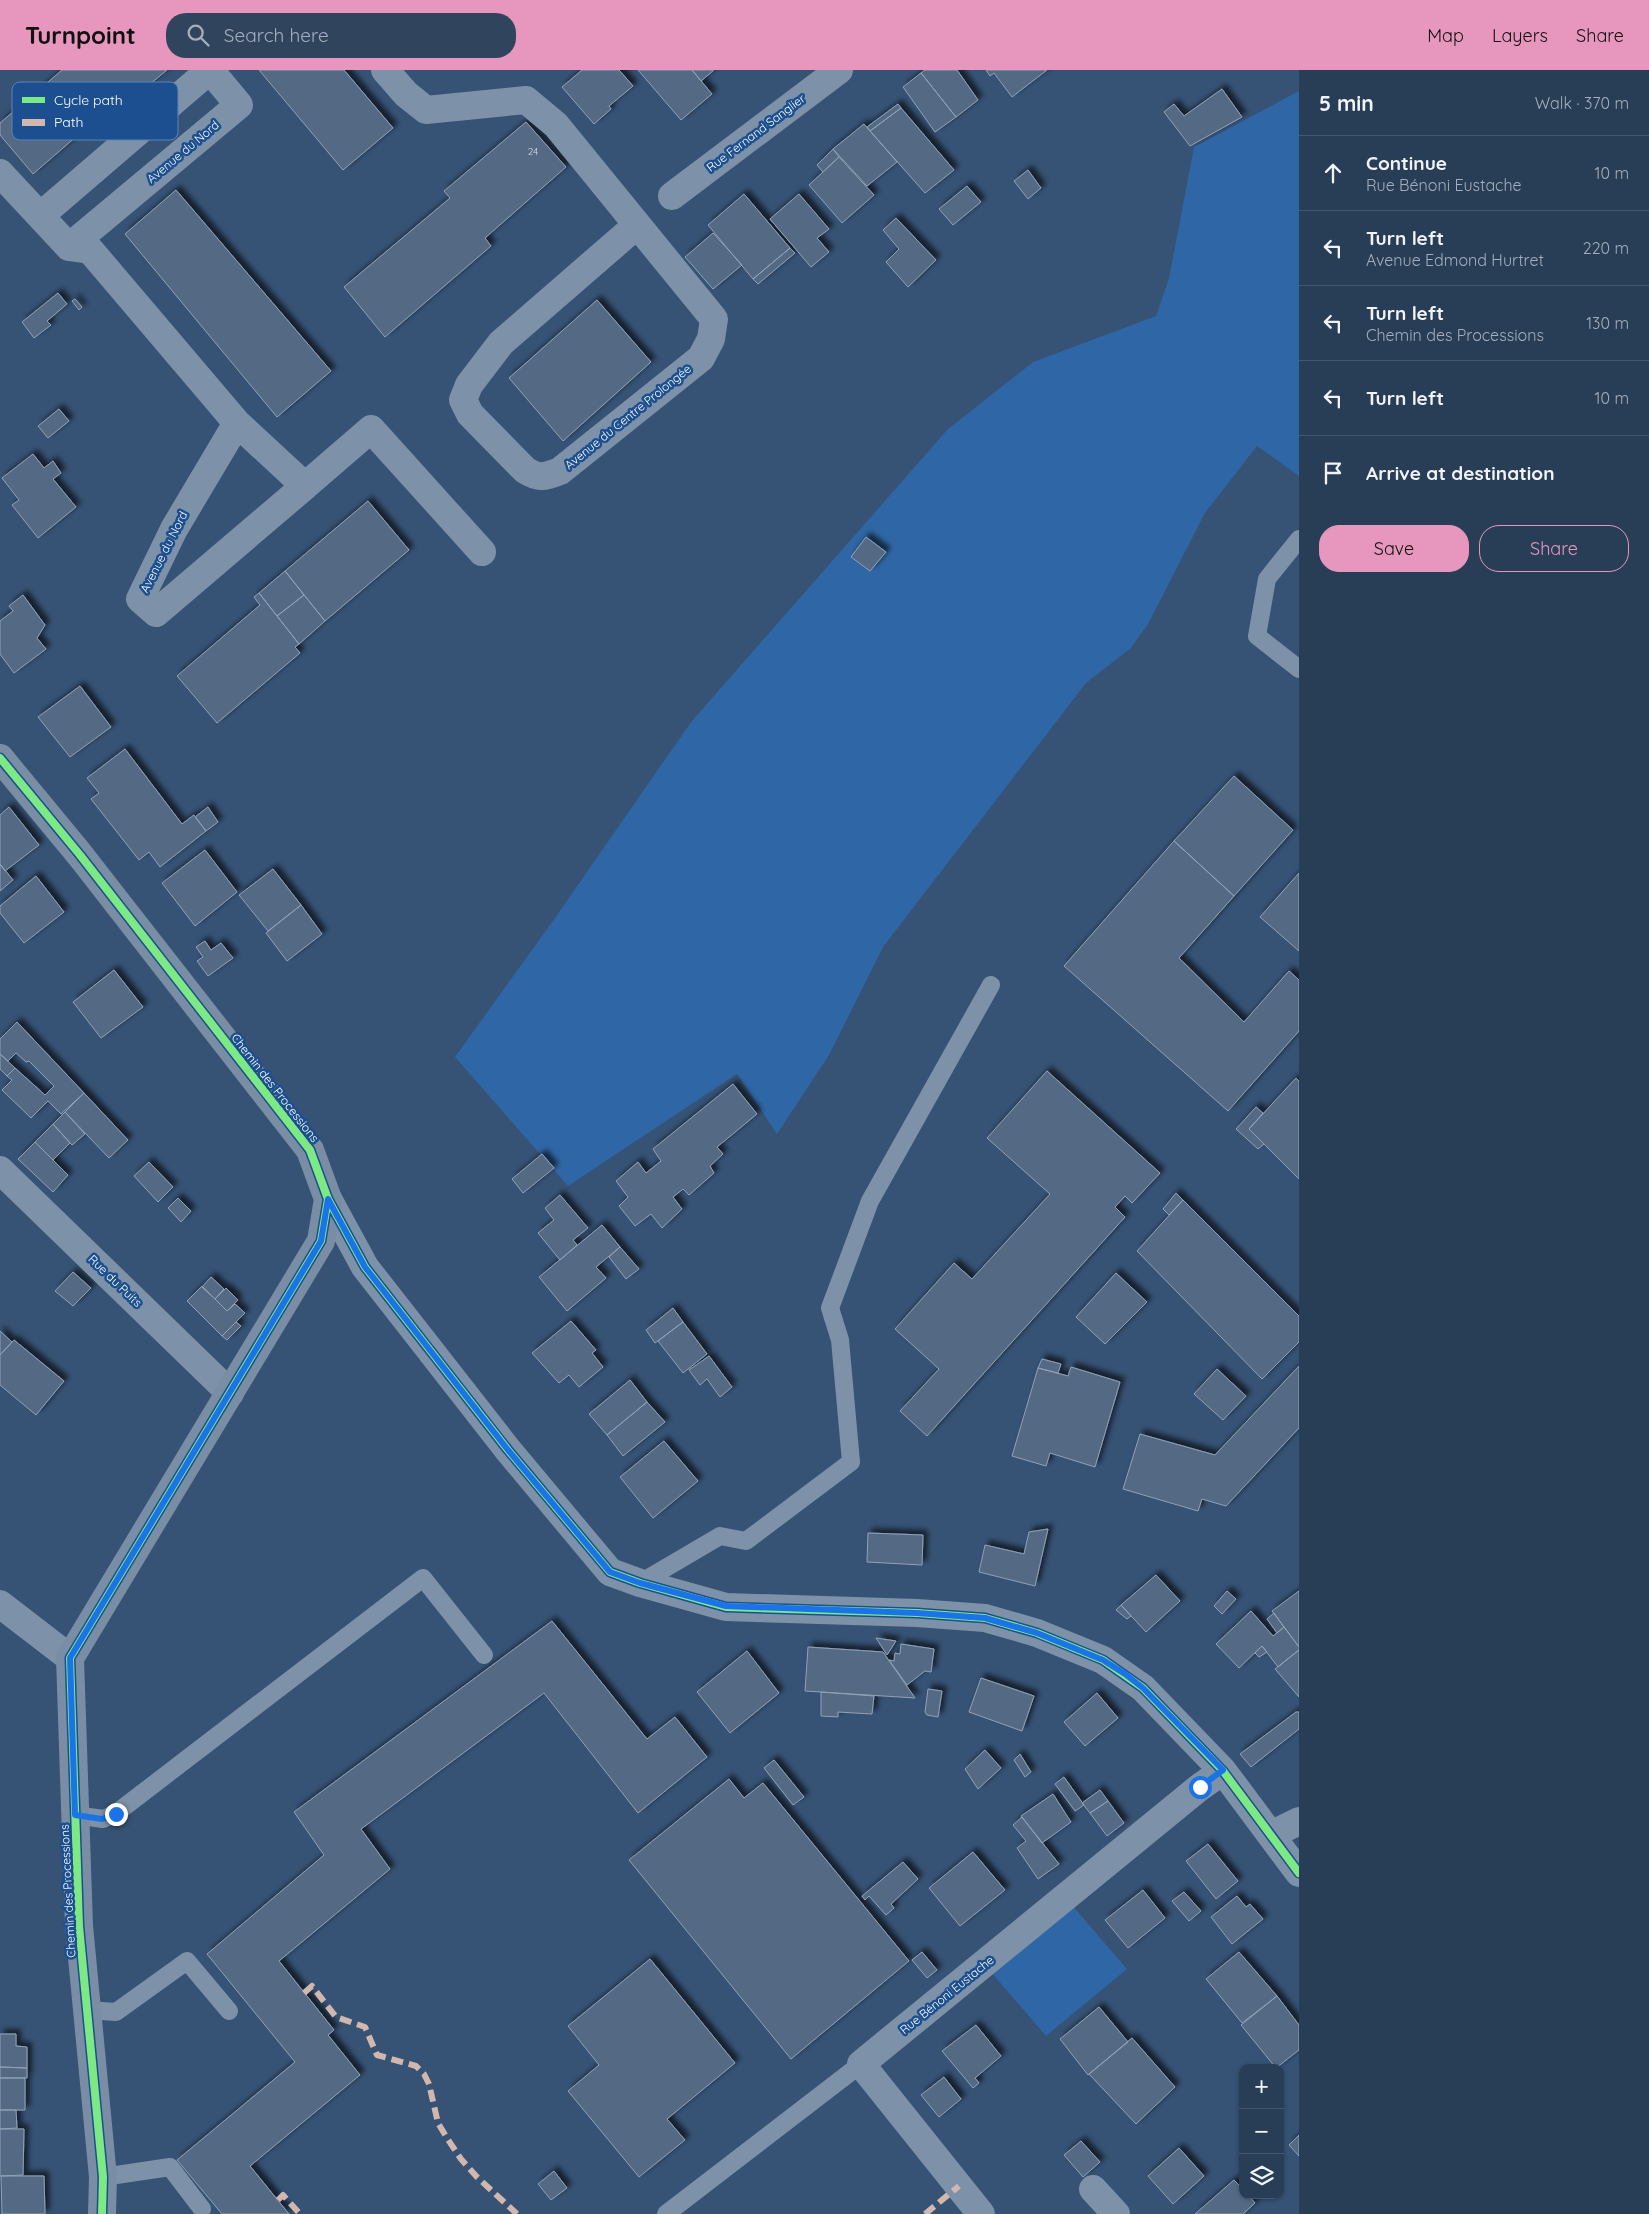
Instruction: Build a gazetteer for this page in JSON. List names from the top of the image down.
{
  "streets": {
    "street": [
      "Rue Fernand Sanglier",
      "Avenue du Nord",
      "Avenue du Centre Prolongée",
      "Chemin des Processions",
      "Rue du Puits",
      "Rue Bénoni Eustache"
    ]
  },
  "crossings": [
    ["Chemin des Processions", "Rue du Puits"]
  ],
  "house_numbers": ["24"],
  "legend": ["Cycle path", "Path"],
  "page": {
    "header": "Turnpoint",
    "search": "Search here",
    "nav": ["Map", "Layers", "Share"],
    "heading": ["5 min", "Walk · 370 m"],
    "list": [
      ["Continue", "Rue Bénoni Eustache", "10 m"],
      ["Turn left", "Avenue Edmond Hurtret", "220 m"],
      ["Turn left", "Chemin des Processions", "130 m"],
      ["Turn left", "10 m"],
      "Arrive at destination"
    ],
    "buttons": ["Save", "Share"],
    "map_buttons": ["+", "−"]
  }
}
